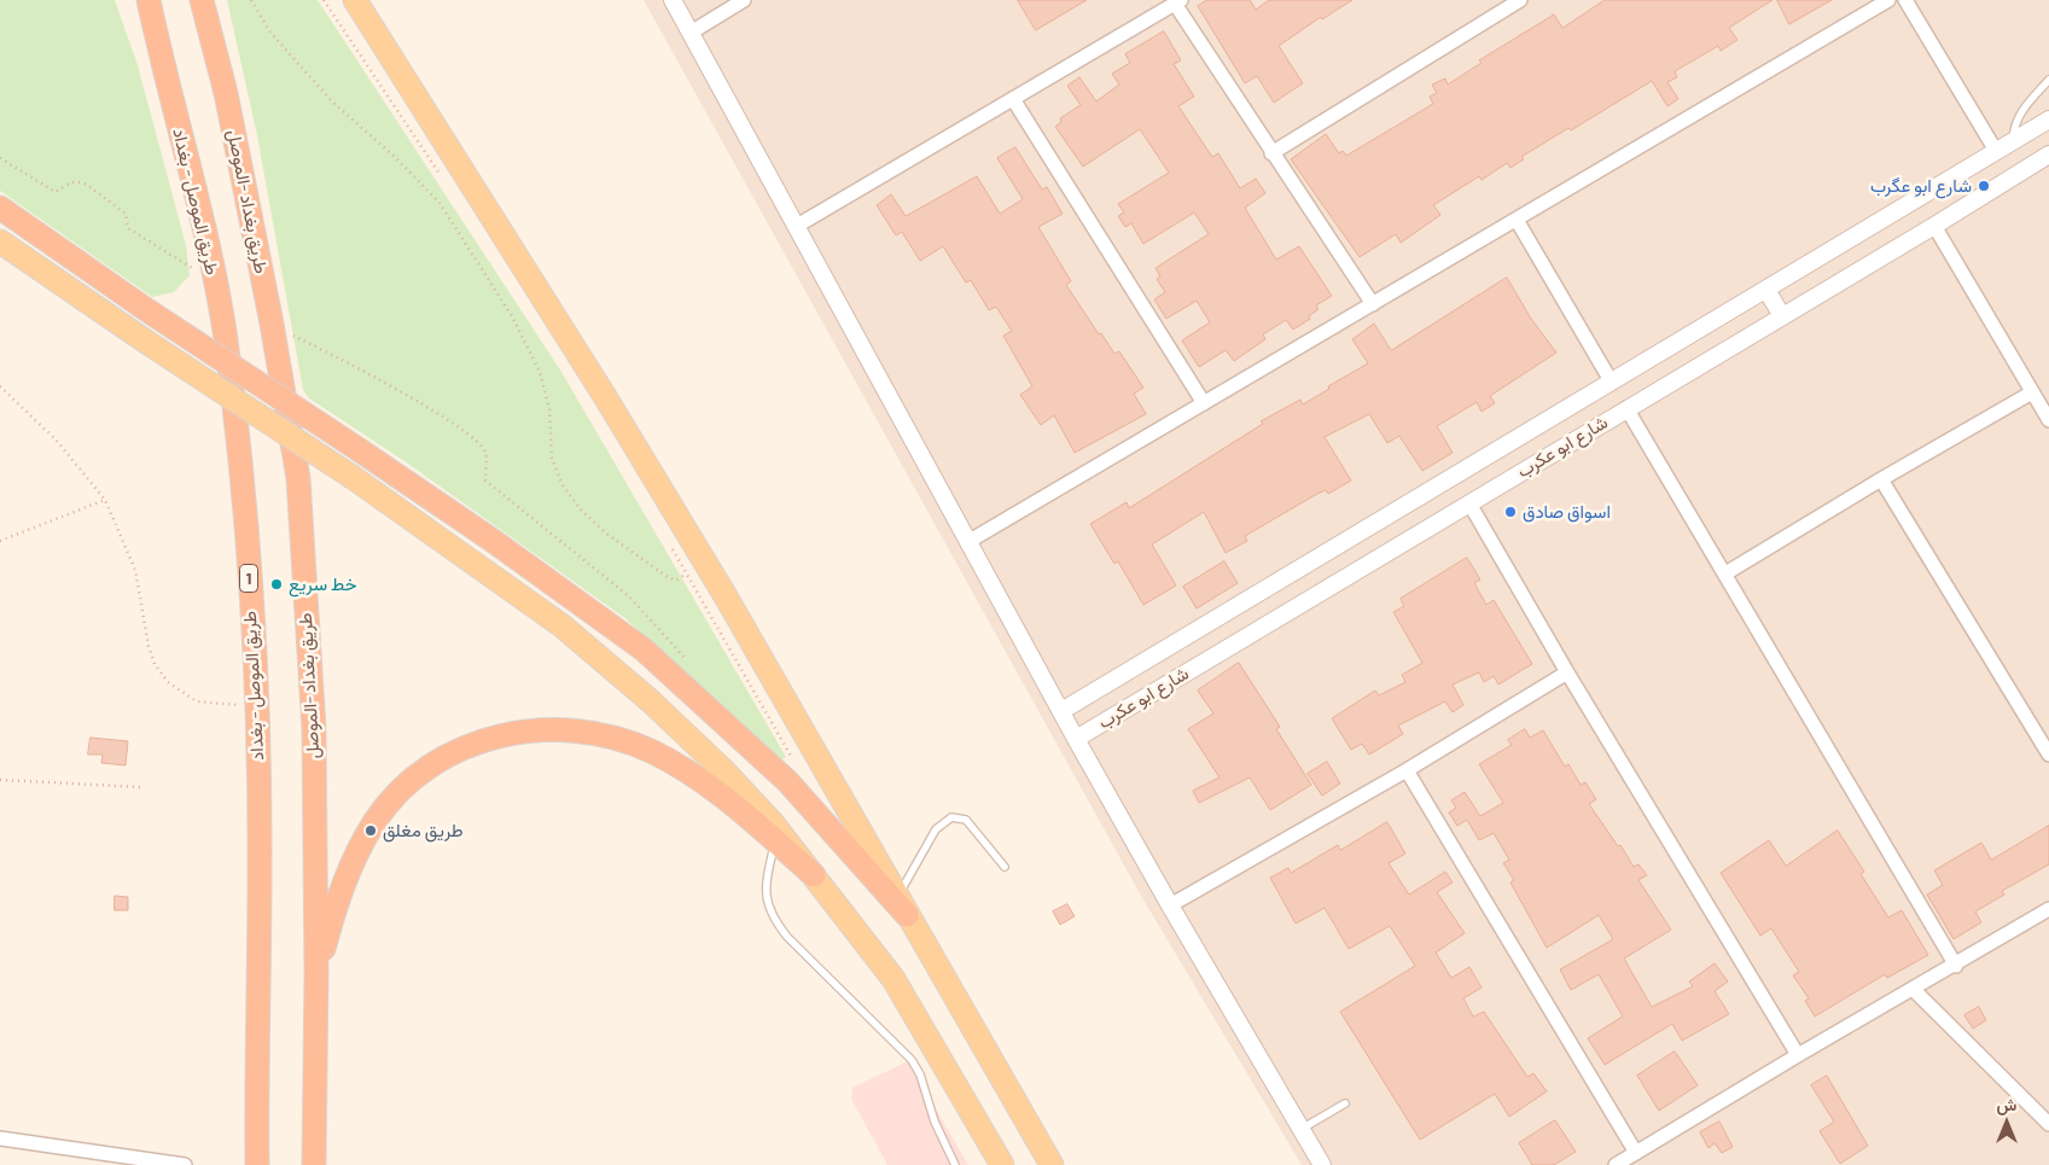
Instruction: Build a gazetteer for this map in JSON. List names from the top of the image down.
{
  "streets": {
    "highway": ["طريق الموصل - بغداد", "طريق بغداد -الموصل", "1"],
    "street": ["شارع ابو عكرب"]
  },
  "places": [
    "شارع ابو عگرب",
    "اسواق صادق",
    "خط سريع",
    "طريق مغلق"
  ],
  "north": "top"
}
